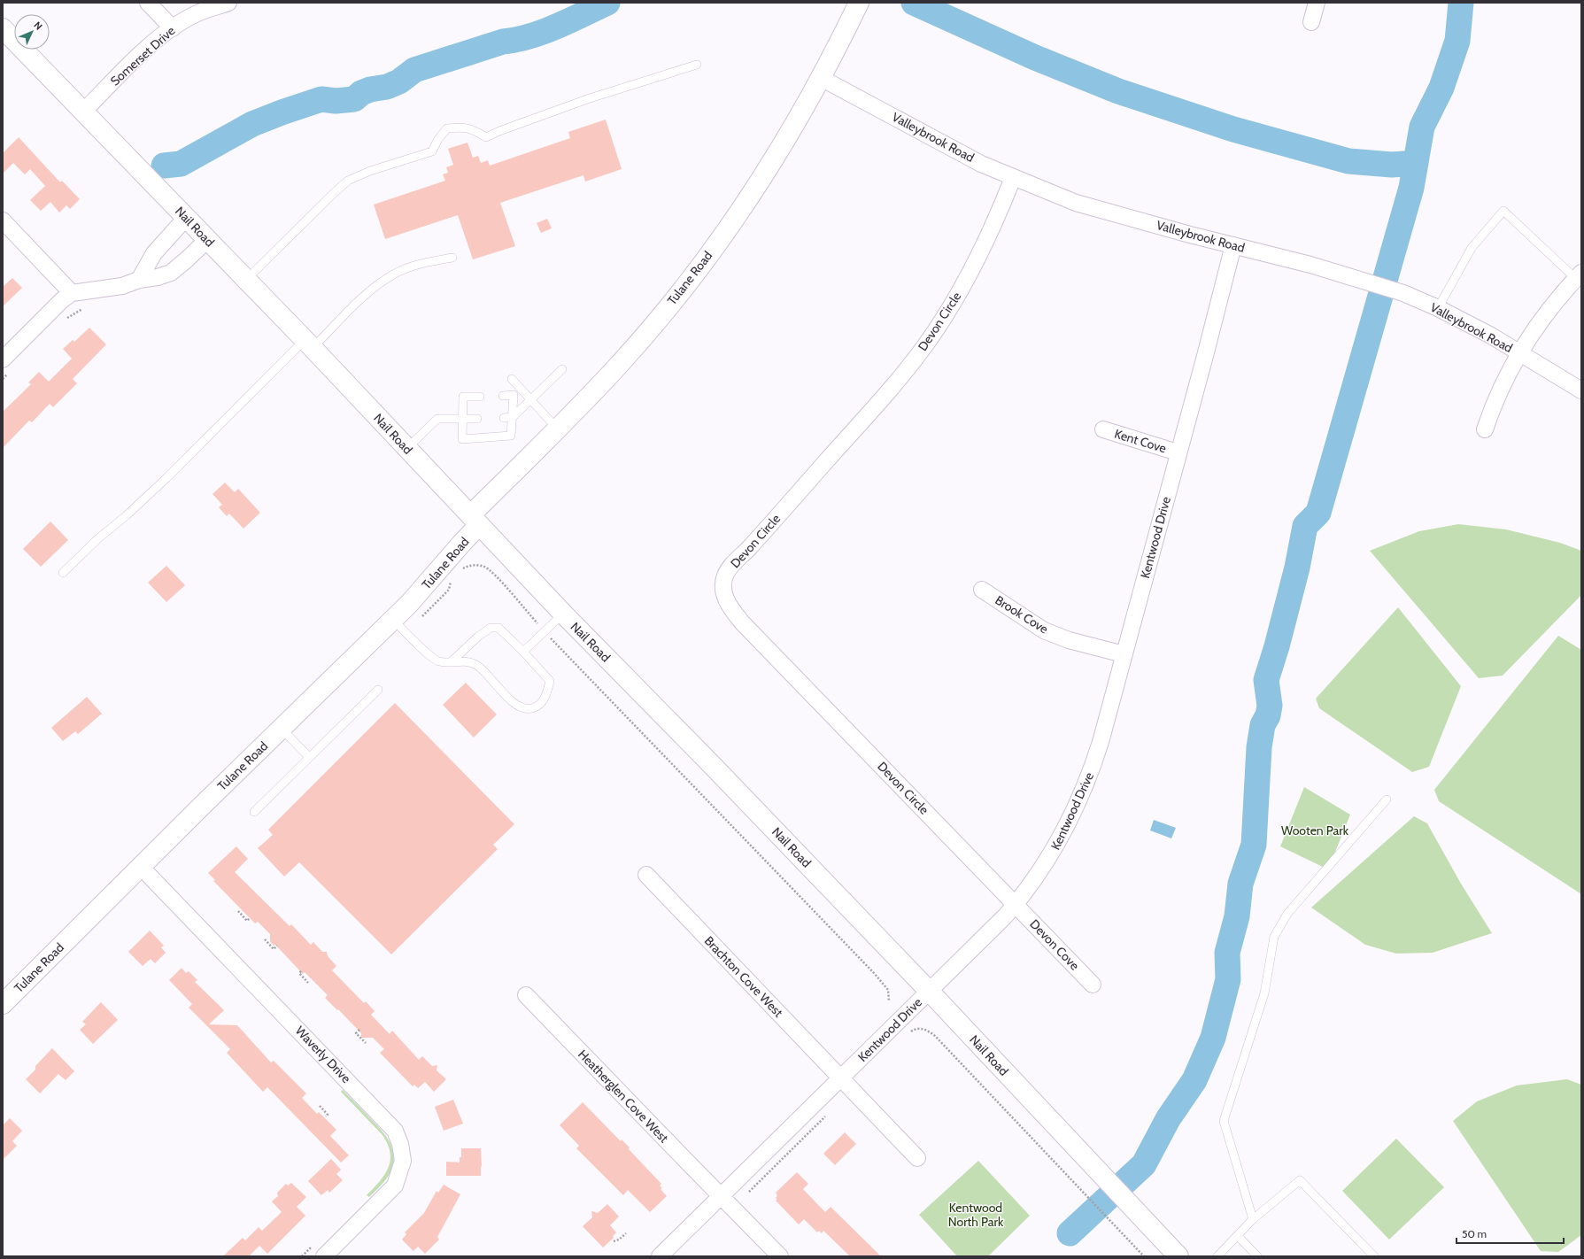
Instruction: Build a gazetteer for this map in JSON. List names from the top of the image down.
{
  "streets": {
    "street": [
      "Somerset Drive",
      "Valleybrook Road",
      "Nail Road",
      "Tulane Road",
      "Devon Circle",
      "Kent Cove",
      "Kentwood Drive",
      "Brook Cove",
      "Devon Cove",
      "Brachton Cove West",
      "Waverly Drive",
      "Heatherglen Cove West"
    ]
  },
  "crossings": [
    ["Somerset Drive", "Nail Road"],
    ["Valleybrook Road", "Tulane Road"],
    ["Valleybrook Road", "Devon Circle"],
    ["Valleybrook Road", "Kentwood Drive"],
    ["Nail Road", "Tulane Road"],
    ["Nail Road", "Kentwood Drive"],
    ["Tulane Road", "Waverly Drive"],
    ["Devon Circle", "Kentwood Drive"],
    ["Devon Circle", "Devon Cove"],
    ["Kent Cove", "Kentwood Drive"],
    ["Kentwood Drive", "Brook Cove"],
    ["Kentwood Drive", "Devon Cove"],
    ["Kentwood Drive", "Brachton Cove West"],
    ["Kentwood Drive", "Heatherglen Cove West"]
  ],
  "parks": ["Wooten Park", "Kentwood North Park"],
  "scale_bar": "50 m",
  "north": "top right"
}
